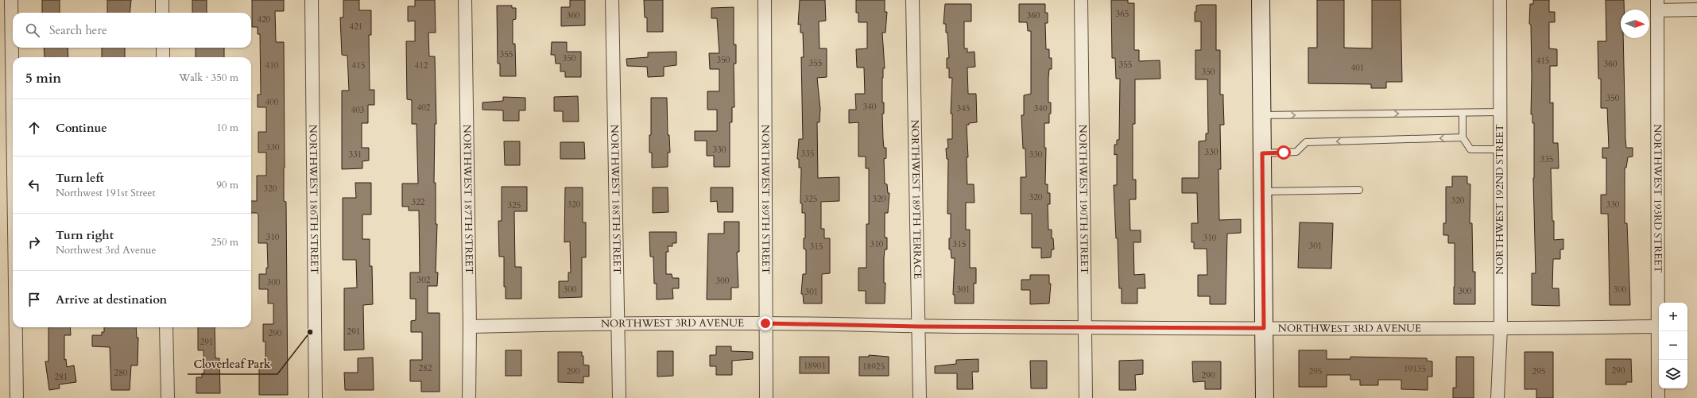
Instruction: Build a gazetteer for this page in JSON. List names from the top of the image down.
{
  "streets": {
    "street": [
      "NORTHWEST 187TH STREET",
      "NORTHWEST 188TH STREET",
      "NORTHWEST 189TH TERRACE",
      "NORTHWEST 190TH STREET",
      "NORTHWEST 193RD STREET",
      "NORTHWEST 186TH STREET",
      "NORTHWEST 189TH STREET",
      "NORTHWEST 192ND STREET",
      "NORTHWEST 3RD AVENUE"
    ]
  },
  "crossings": [
    ["NORTHWEST 187TH STREET", "NORTHWEST 3RD AVENUE"],
    ["NORTHWEST 188TH STREET", "NORTHWEST 3RD AVENUE"],
    ["NORTHWEST 189TH TERRACE", "NORTHWEST 3RD AVENUE"],
    ["NORTHWEST 190TH STREET", "NORTHWEST 3RD AVENUE"],
    ["NORTHWEST 193RD STREET", "NORTHWEST 3RD AVENUE"],
    ["NORTHWEST 189TH STREET", "NORTHWEST 3RD AVENUE"],
    ["NORTHWEST 192ND STREET", "NORTHWEST 3RD AVENUE"]
  ],
  "places": ["Cloverleaf Park"],
  "house_numbers": [
    "365",
    "360",
    "360",
    "420",
    "421",
    "355",
    "350",
    "350",
    "415",
    "355",
    "360",
    "355",
    "410",
    "415",
    "412",
    "401",
    "350",
    "350",
    "400",
    "340",
    "402",
    "345",
    "340",
    "403",
    "330",
    "330",
    "330",
    "335",
    "331",
    "330",
    "335",
    "320",
    "320",
    "325",
    "320",
    "320",
    "322",
    "320",
    "330",
    "325",
    "310",
    "310",
    "310",
    "315",
    "301",
    "315",
    "302",
    "300",
    "300",
    "300",
    "301",
    "300",
    "300",
    "301",
    "291",
    "290",
    "291",
    "18901",
    "18925",
    "282",
    "19135",
    "290",
    "290",
    "295",
    "295",
    "280",
    "290",
    "281"
  ],
  "north": "right",
  "page": {
    "search": "Search here",
    "heading": ["5 min", "Walk · 350 m"],
    "list": [
      ["Continue", "10 m"],
      ["Turn left", "Northwest 191st Street", "90 m"],
      ["Turn right", "Northwest 3rd Avenue", "250 m"],
      "Arrive at destination"
    ],
    "map_buttons": ["+", "−"]
  }
}
